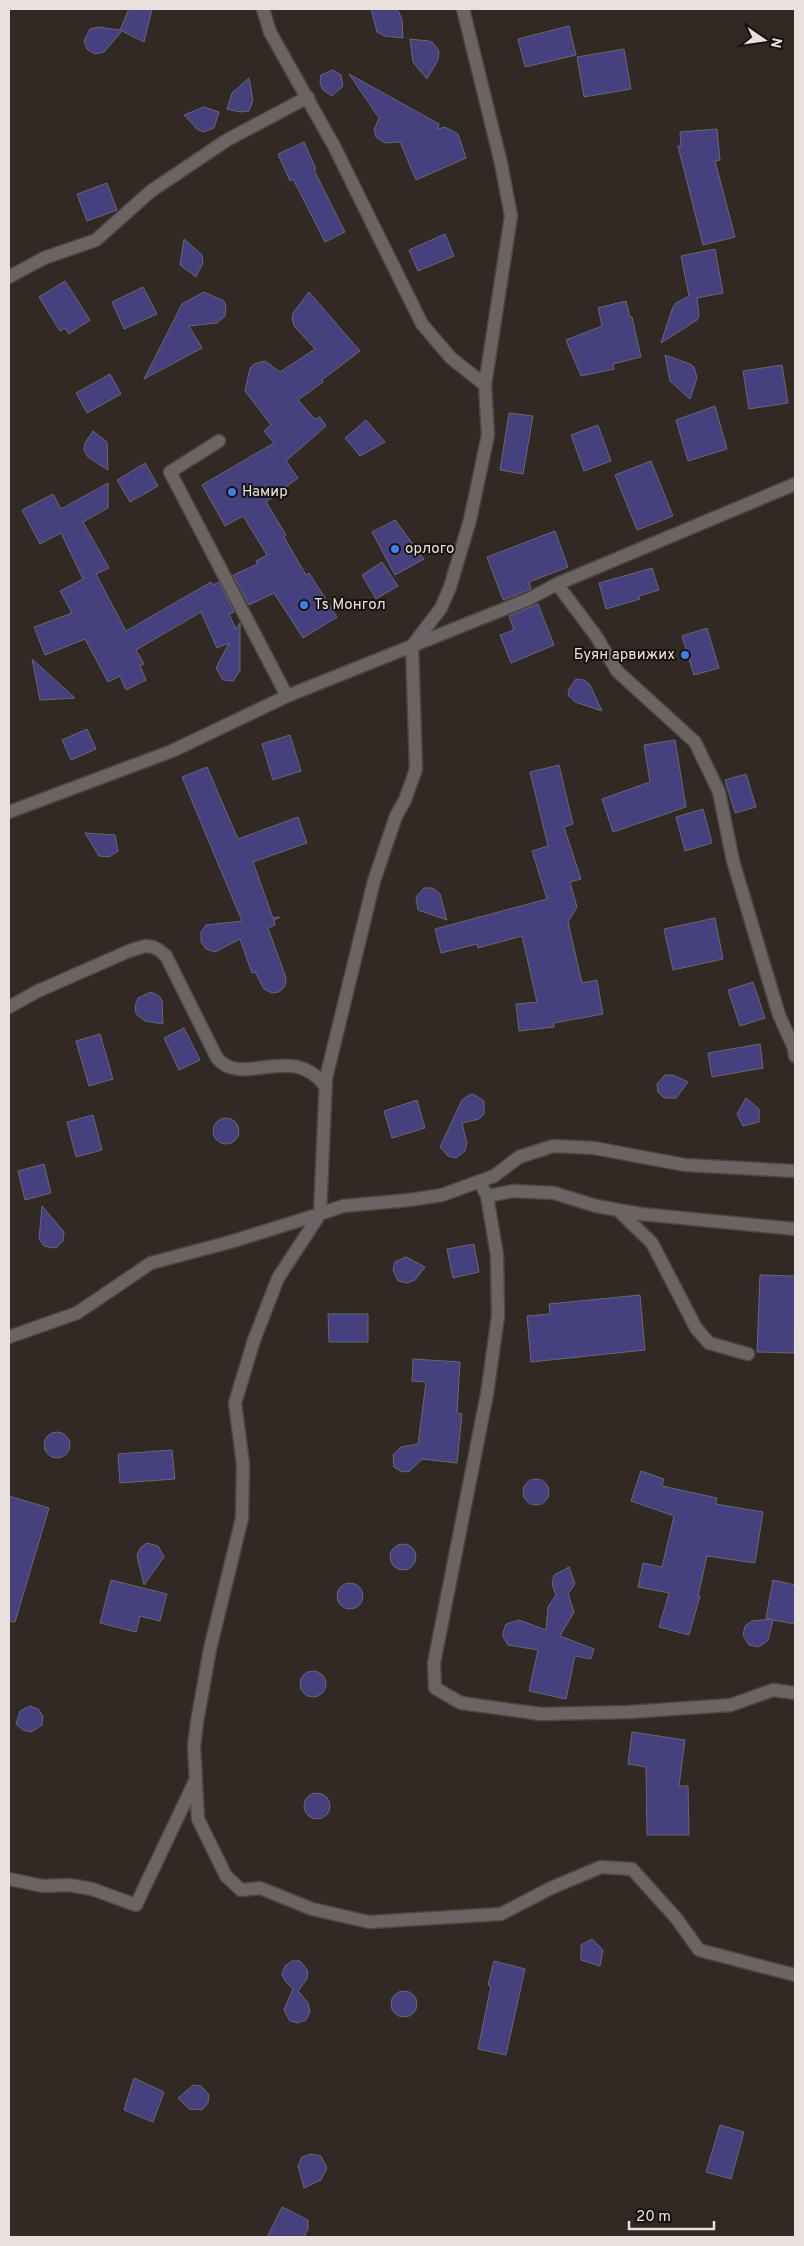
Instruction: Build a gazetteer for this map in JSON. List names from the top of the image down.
{
  "places": [
    "Намир",
    "орлого",
    "Ts Монгол",
    "Буян арвижих"
  ],
  "scale_bar": "20 m",
  "north": "right"
}
